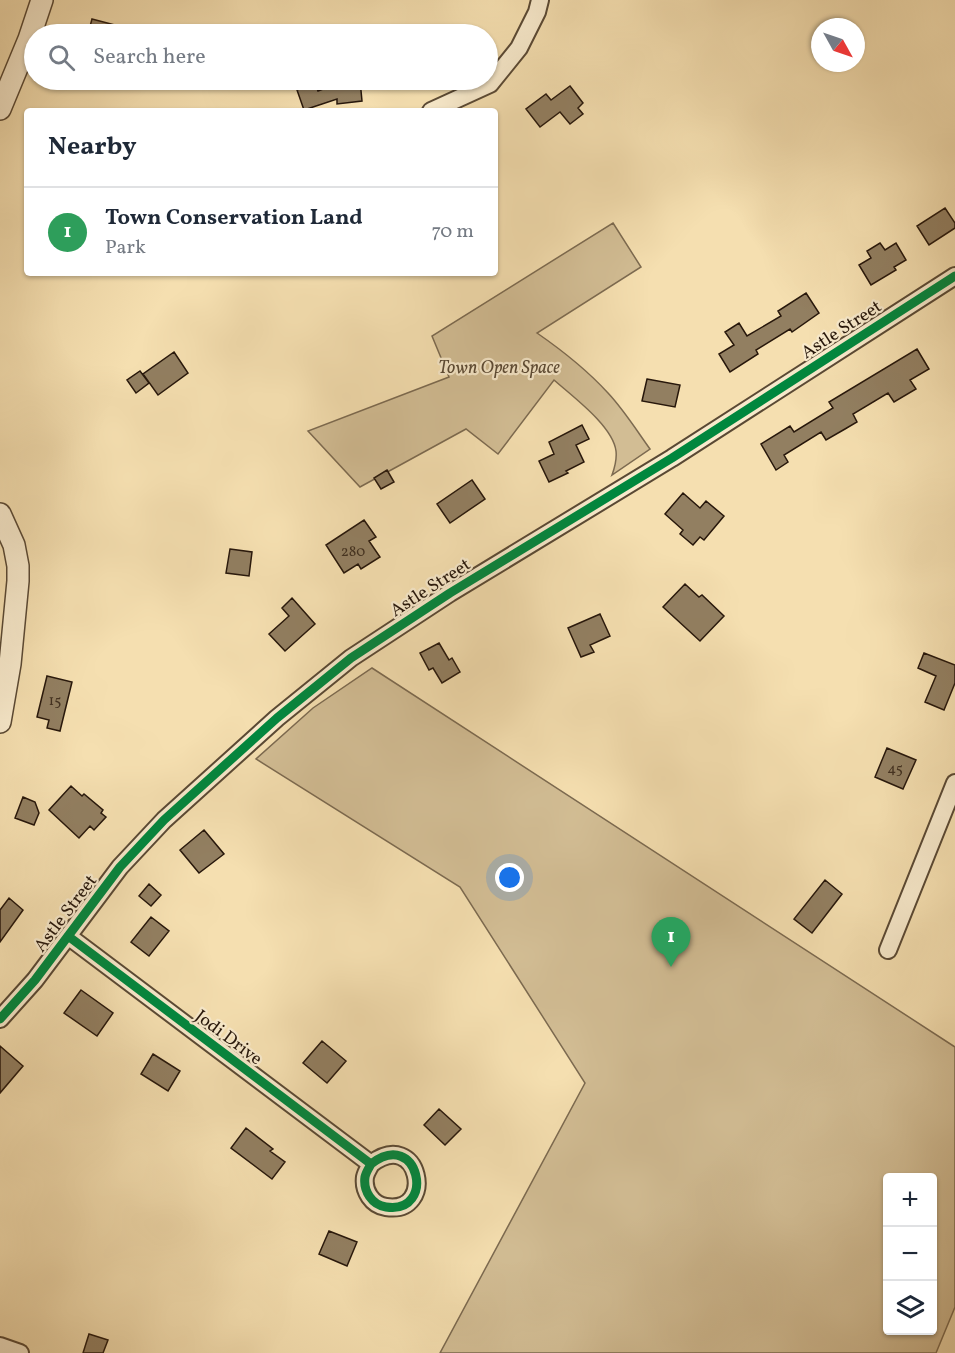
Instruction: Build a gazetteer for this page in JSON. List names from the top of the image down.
{
  "streets": {
    "street": ["Astle Street", "Jodi Drive"]
  },
  "crossings": [
    ["Astle Street", "Jodi Drive"]
  ],
  "parks": ["Town Open Space"],
  "house_numbers": ["280", "15", "45"],
  "north": "bottom right",
  "page": {
    "search": "Search here",
    "heading": "Nearby",
    "list": [
      {
        "mark": "1",
        "name": "Town Conservation Land",
        "note": "Park",
        "value": "70 m"
      }
    ],
    "pins": "1",
    "map_buttons": ["+", "−"]
  }
}
